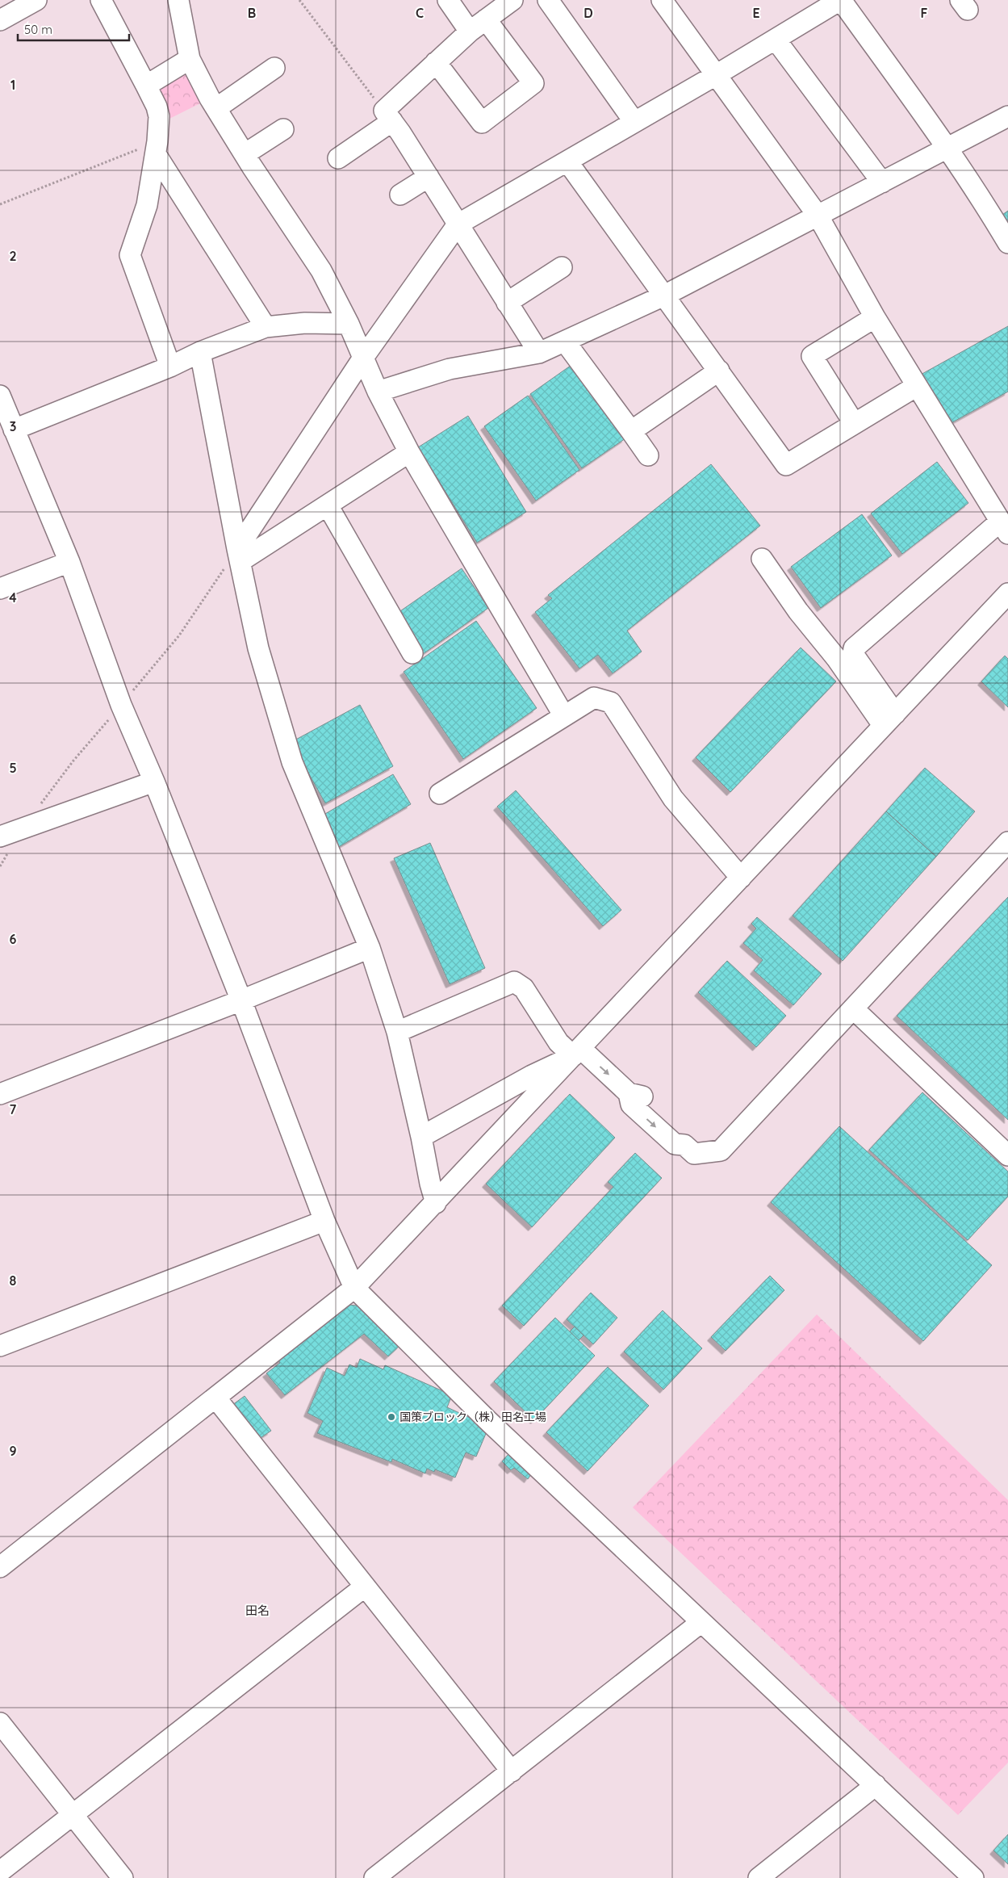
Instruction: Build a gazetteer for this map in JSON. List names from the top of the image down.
{
  "districts": ["田名"],
  "places": ["国策ブロック（株）田名工場"],
  "scale_bar": "50 m",
  "grid": {
    "columns": [
      "B",
      "C",
      "D",
      "E",
      "F"
    ],
    "rows": [
      "1",
      "2",
      "3",
      "4",
      "5",
      "6",
      "7",
      "8",
      "9"
    ]
  }
}
